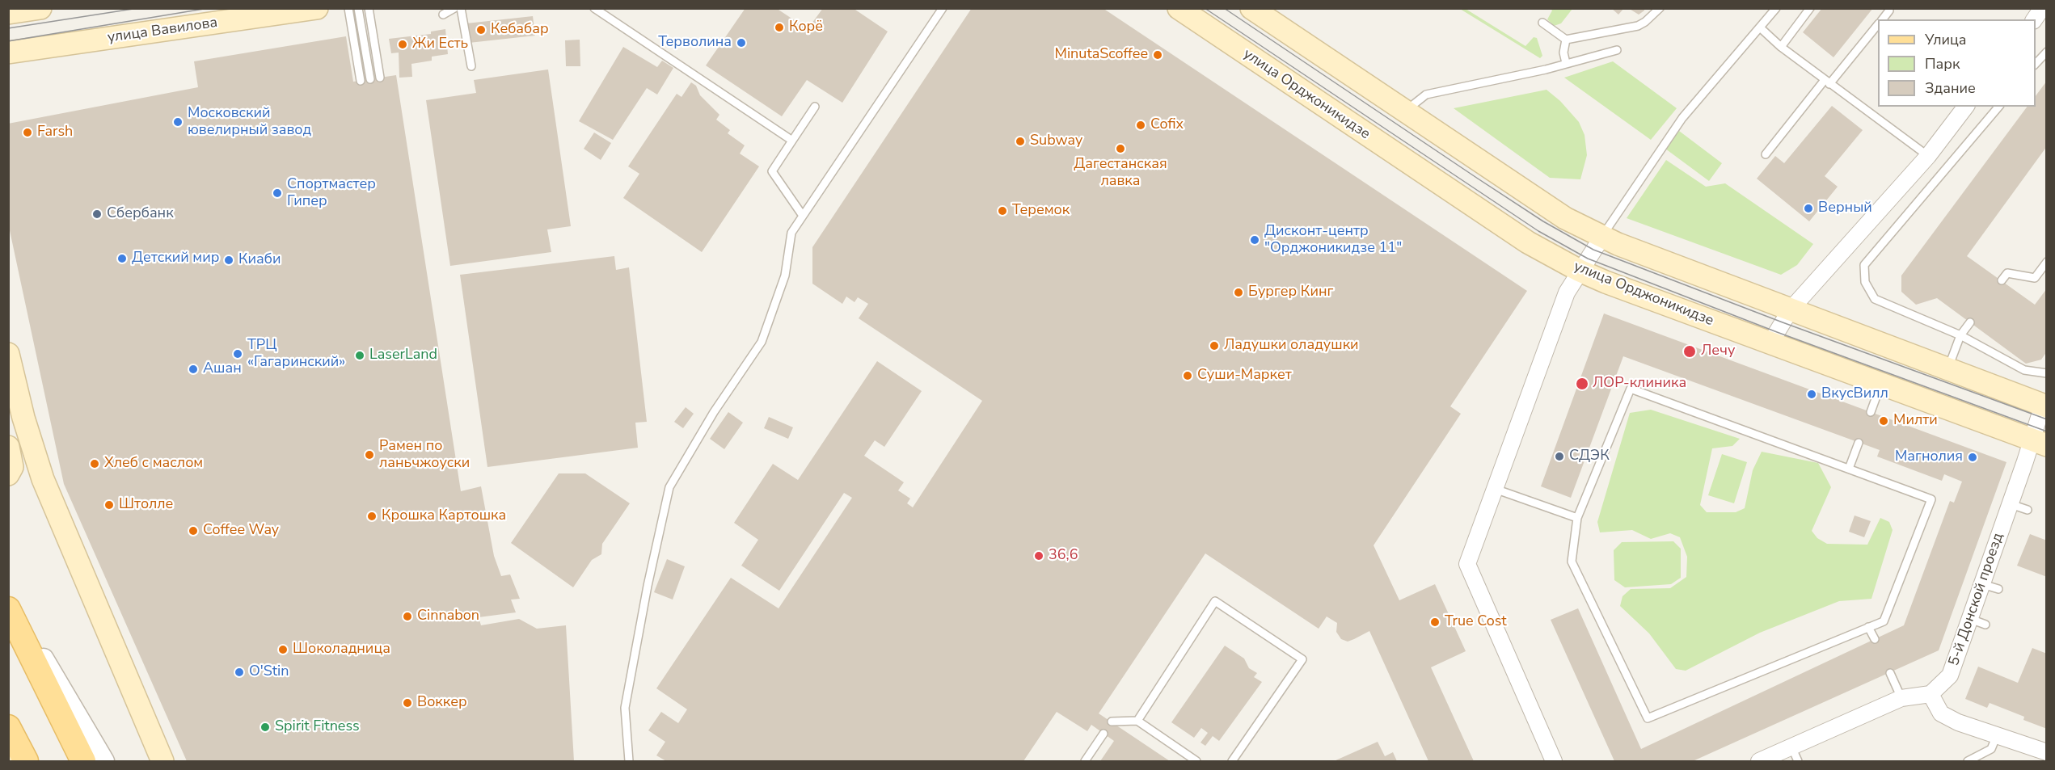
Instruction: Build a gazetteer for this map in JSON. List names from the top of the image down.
{
  "streets": {
    "main road": ["улица Вавилова", "улица Орджоникидзе"],
    "street": ["5-й Донской проезд"]
  },
  "crossings": [
    ["улица Орджоникидзе", "5-й Донской проезд"]
  ],
  "places": [
    "Корё",
    "Кебабар",
    "Терволина",
    "Жи Есть",
    "MinutaScoffee",
    "Московский ювелирный завод",
    "Cofix",
    "Farsh",
    "Subway",
    "Дагестанская лавка",
    "Спортмастер Гипер",
    "Верный",
    "Теремок",
    "Сбербанк",
    "Дисконт-центр \"Орджоникидзе 11\"",
    "Детский мир",
    "Киаби",
    "Бургер Кинг",
    "Ладушки оладушки",
    "Лечу",
    "ТРЦ «Гагаринский»",
    "LaserLand",
    "Ашан",
    "Суши-Маркет",
    "ЛОР-клиника",
    "ВкусВилл",
    "Милти",
    "Рамен по ланьчжоуски",
    "СДЭК",
    "Магнолия",
    "Хлеб с маслом",
    "Штолле",
    "Крошка Картошка",
    "Coffee Way",
    "36,6",
    "Cinnabon",
    "True Cost",
    "Шоколадница",
    "O'Stin",
    "Воккер",
    "Spirit Fitness"
  ],
  "legend": ["Улица", "Парк", "Здание"]
}
